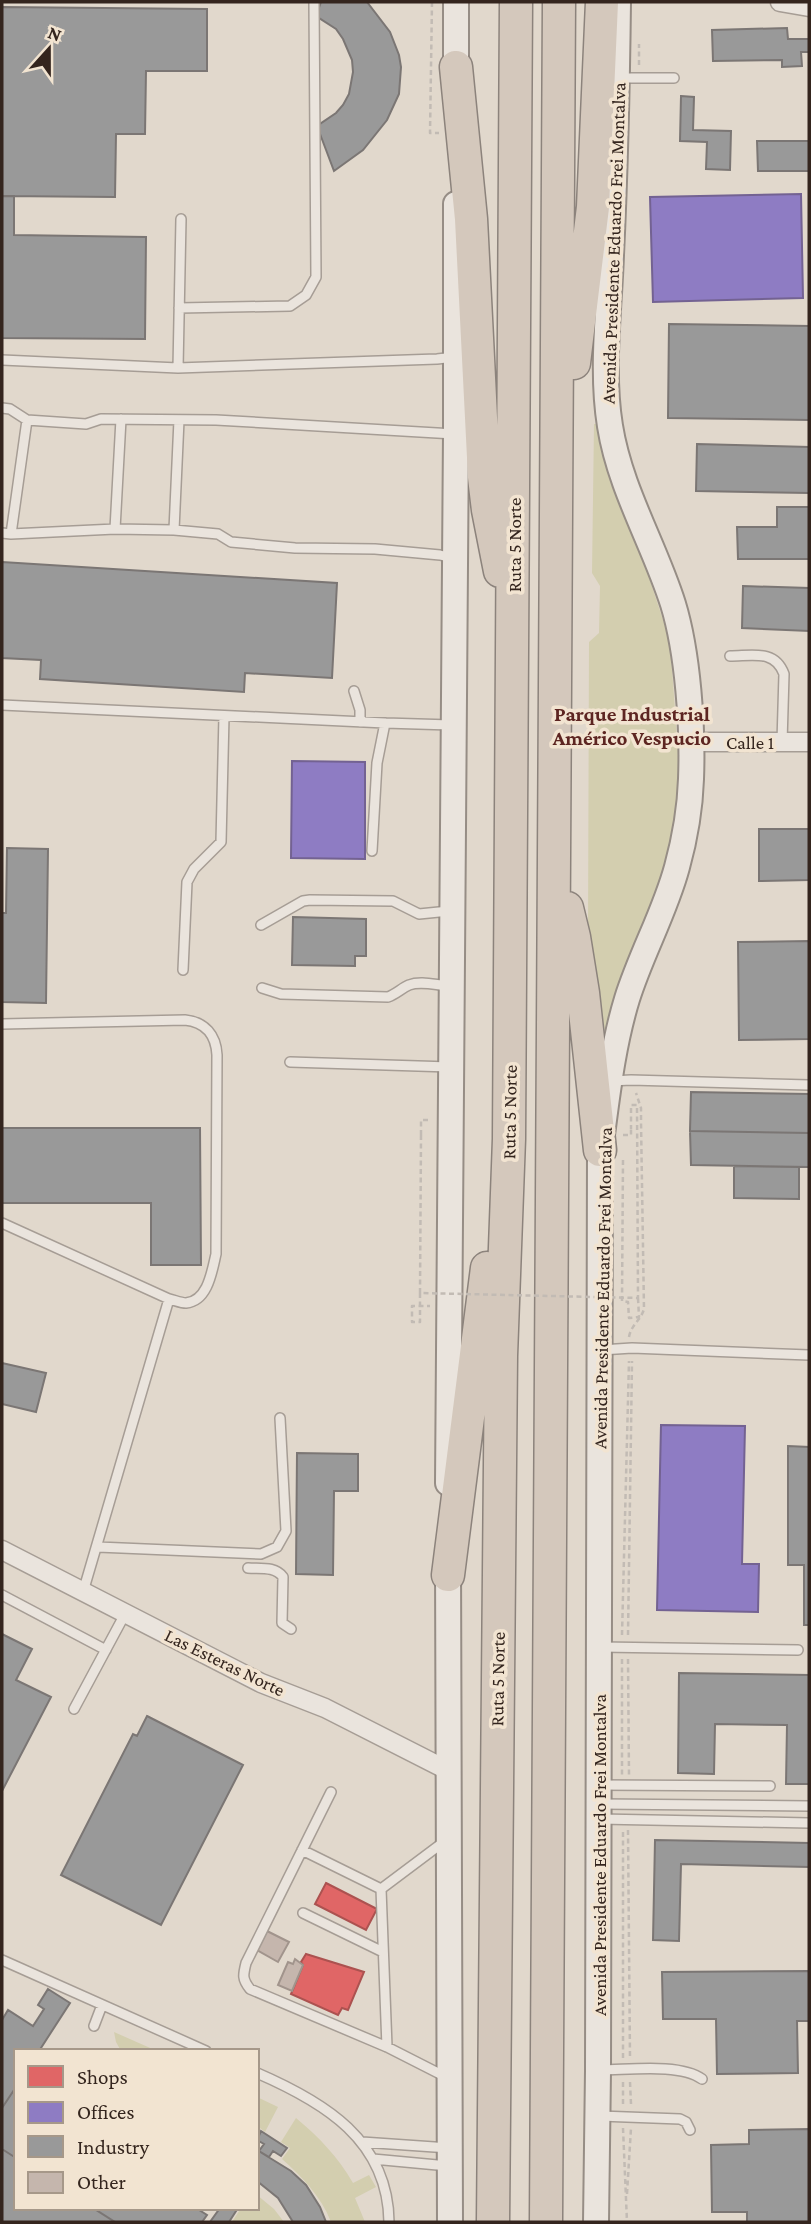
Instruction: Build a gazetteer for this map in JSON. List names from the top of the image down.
{
  "streets": {
    "highway": ["Ruta 5 Norte"],
    "main road": ["Avenida Presidente Eduardo Frei Montalva"],
    "street": ["Calle 1", "Las Esteras Norte"]
  },
  "crossings": [
    ["Avenida Presidente Eduardo Frei Montalva", "Calle 1"]
  ],
  "districts": ["Parque Industrial Américo Vespucio"],
  "legend": [
    "Shops",
    "Offices",
    "Industry",
    "Other"
  ],
  "north": "top"
}
